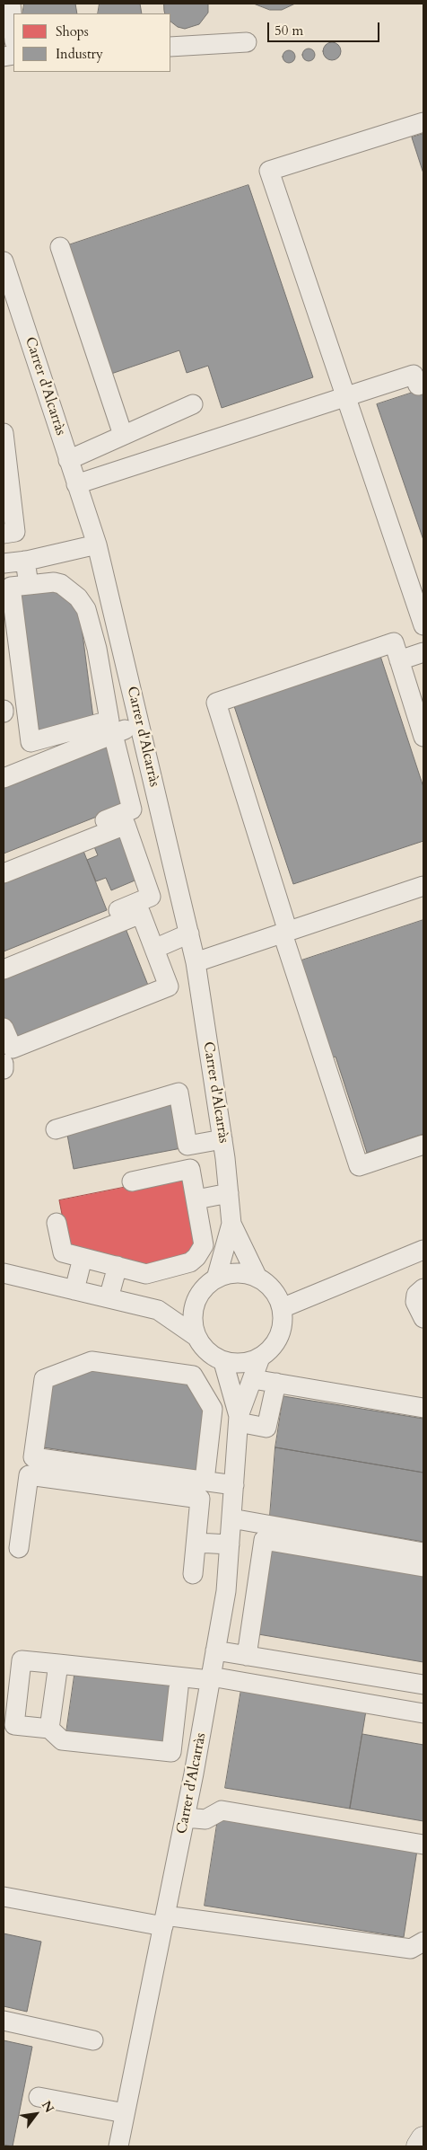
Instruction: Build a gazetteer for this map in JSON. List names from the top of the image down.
{
  "streets": {
    "street": ["Carrer d'Alcarràs"]
  },
  "legend": ["Shops", "Industry"],
  "scale_bar": "50 m",
  "north": "top right"
}
